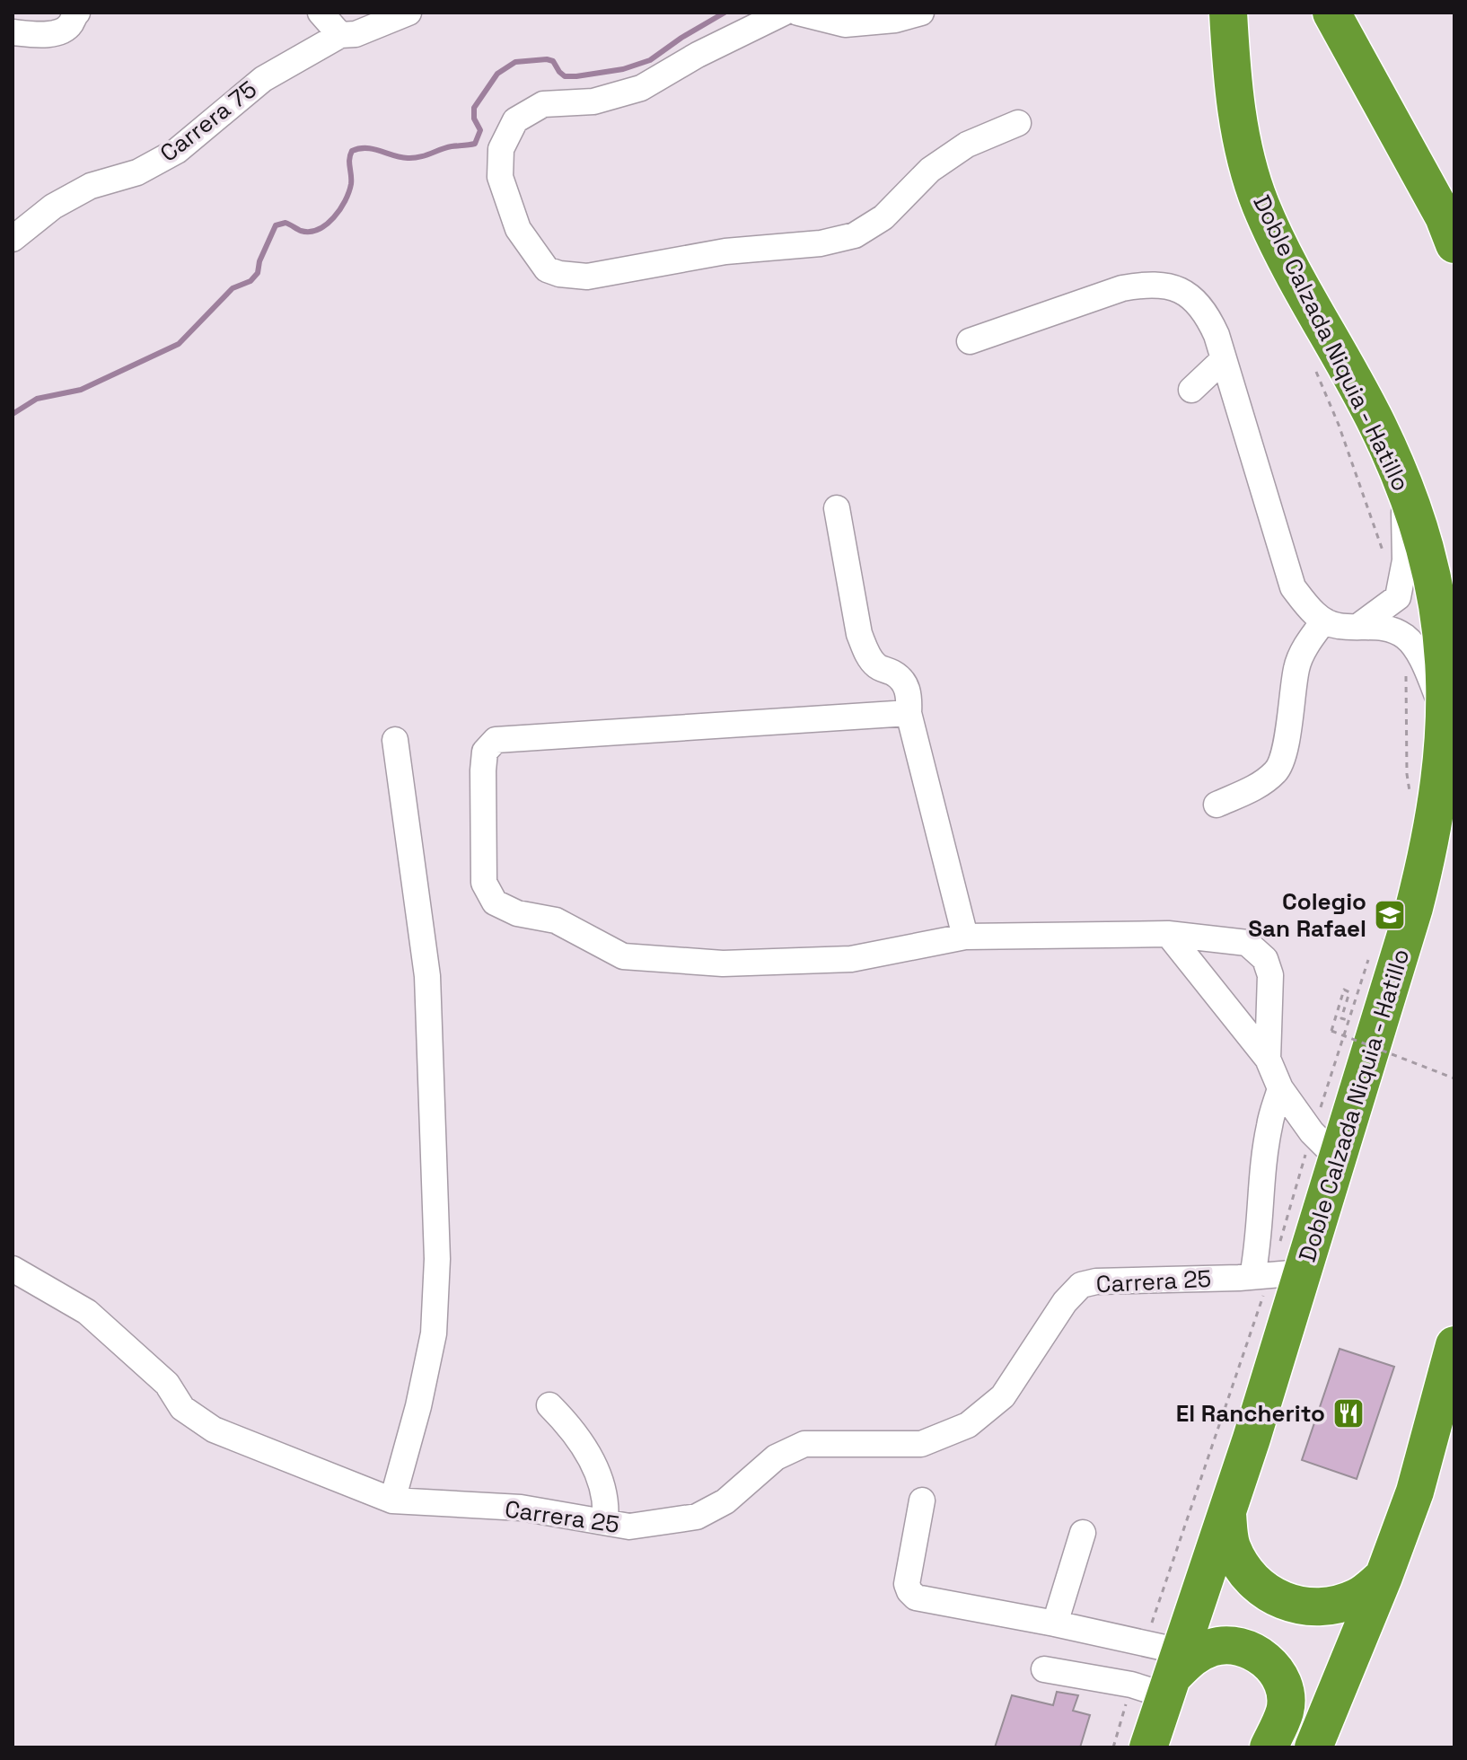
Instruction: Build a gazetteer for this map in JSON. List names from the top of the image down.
{
  "streets": {
    "highway": ["Doble Calzada Niquia - Hatillo"],
    "street": ["Carrera 75", "Carrera 25"]
  },
  "crossings": [
    ["Doble Calzada Niquia - Hatillo", "Carrera 25"]
  ],
  "places": {
    "school or university": ["Colegio San Rafael"],
    "restaurant": ["El Rancherito"]
  }
}
